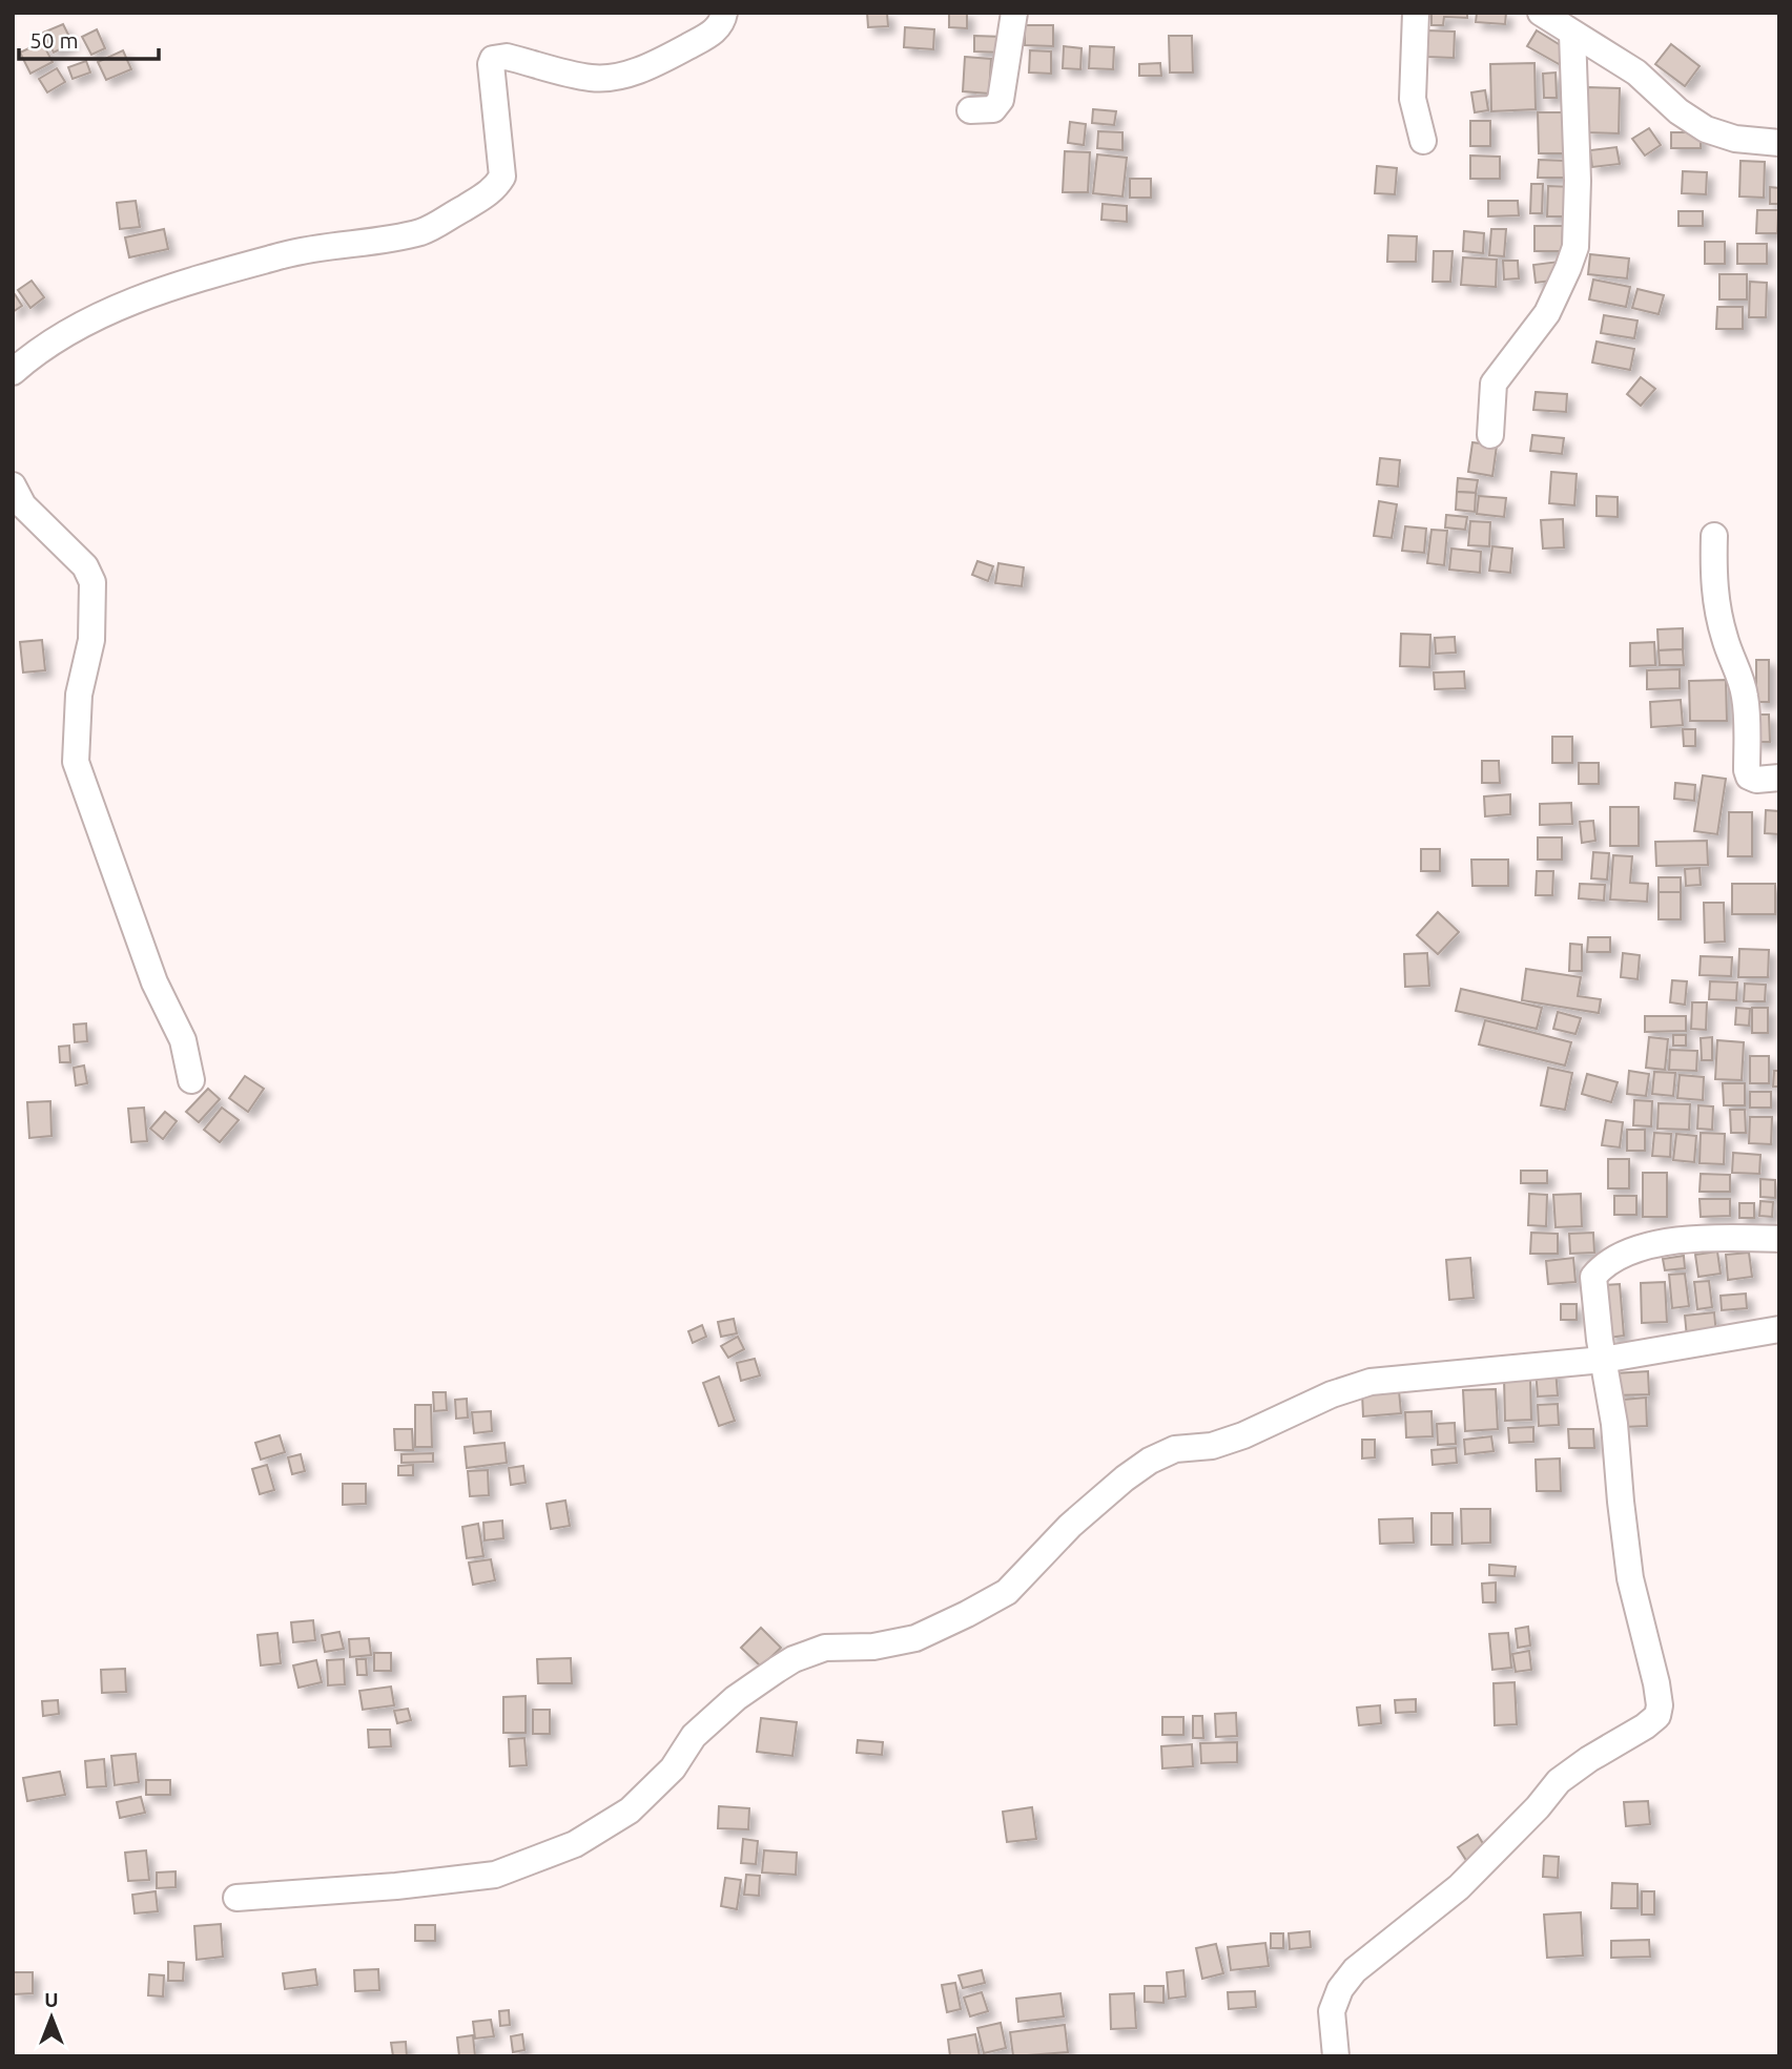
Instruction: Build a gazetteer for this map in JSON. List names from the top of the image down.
{
  "scale_bar": "50 m",
  "north": "top"
}
